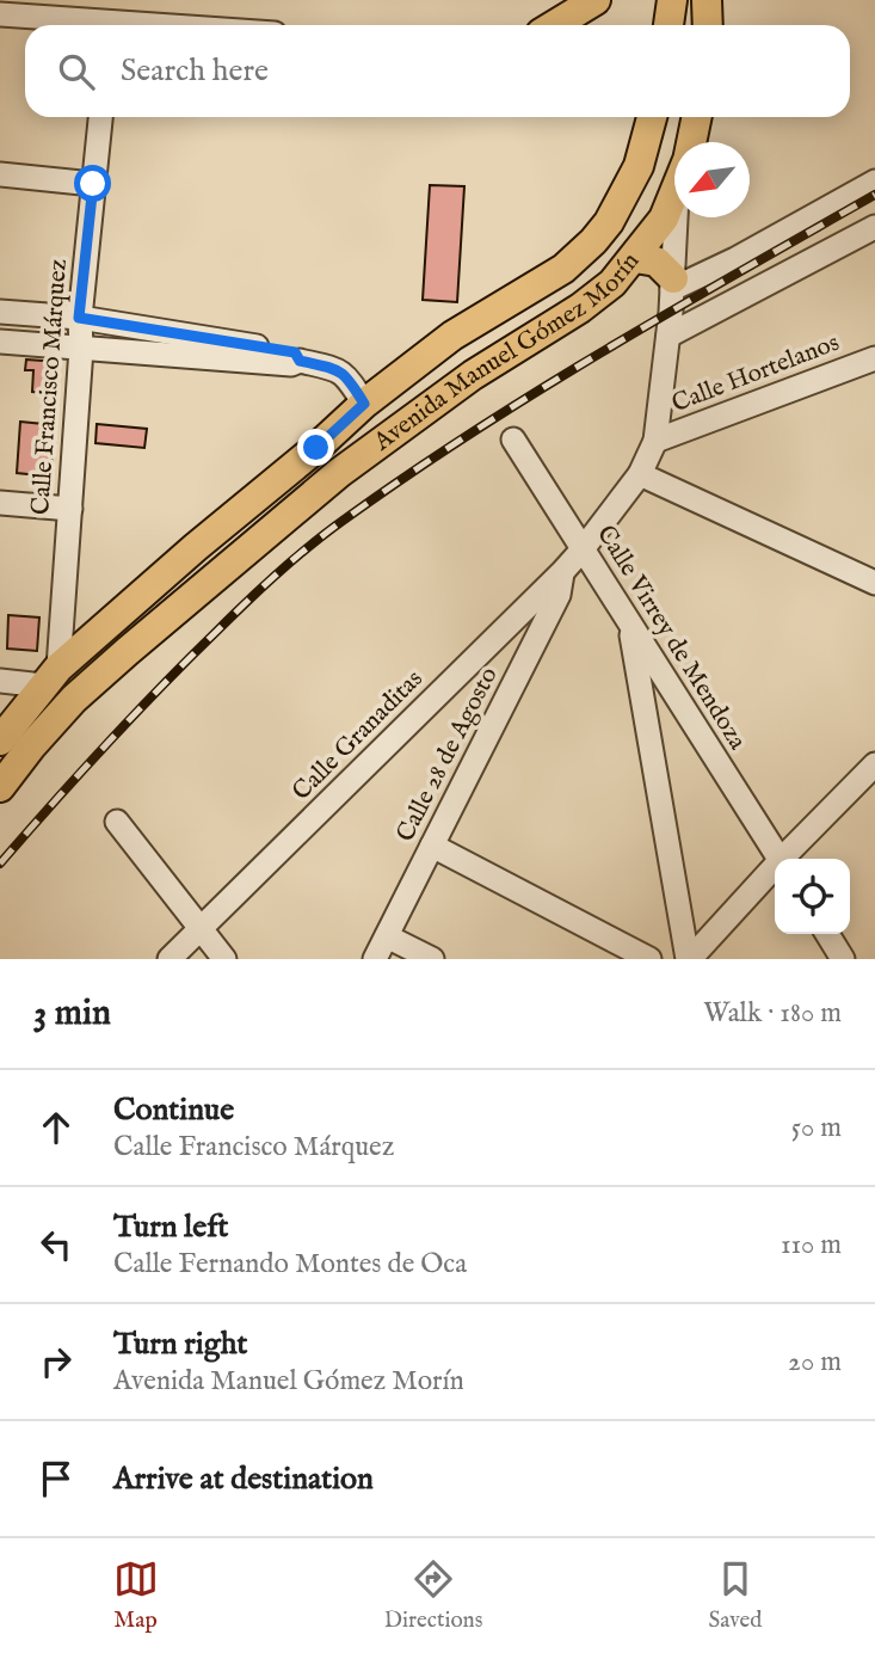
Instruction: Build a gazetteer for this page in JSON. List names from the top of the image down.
{
  "streets": {
    "main road": ["Avenida Manuel Gómez Morín"],
    "street": [
      "Calle Hortelanos",
      "Calle Francisco Márquez",
      "Calle Virrey de Mendoza",
      "Calle Granaditas",
      "Calle 28 de Agosto"
    ]
  },
  "crossings": [
    ["Avenida Manuel Gómez Morín", "Calle Francisco Márquez"],
    ["Calle Hortelanos", "Calle Granaditas"],
    ["Calle Virrey de Mendoza", "Calle Granaditas"],
    ["Calle Granaditas", "Calle 28 de Agosto"]
  ],
  "north": "bottom left",
  "page": {
    "search": "Search here",
    "heading": ["3 min", "Walk · 180 m"],
    "list": [
      ["Continue", "Calle Francisco Márquez", "50 m"],
      ["Turn left", "Calle Fernando Montes de Oca", "110 m"],
      ["Turn right", "Avenida Manuel Gómez Morín", "20 m"],
      "Arrive at destination"
    ],
    "nav": ["Map", "Directions", "Saved"]
  }
}
